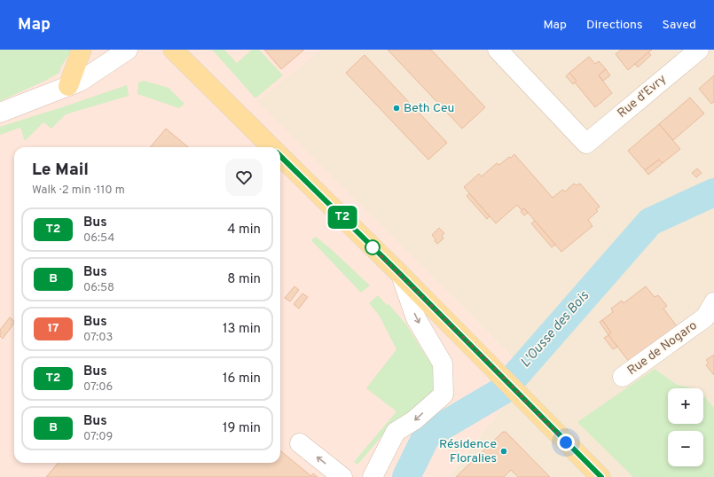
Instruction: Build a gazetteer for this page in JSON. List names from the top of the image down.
{
  "streets": {
    "street": ["Rue d'Evry", "Rue de Nogaro"]
  },
  "water": ["L'Ousse des Bois"],
  "places": ["Beth Ceu", "Résidence Floralies"],
  "lines": ["bus line T2"],
  "page": {
    "header": "Map",
    "nav": ["Map", "Directions", "Saved"],
    "on_map": "T2",
    "heading": ["Le Mail", "Walk · 2 min · 110 m"],
    "list": [
      {
        "mark": "T2",
        "name": "Bus",
        "note": "06:54",
        "value": "4 min"
      },
      {
        "mark": "B",
        "name": "Bus",
        "note": "06:58",
        "value": "8 min"
      },
      {
        "mark": "17",
        "name": "Bus",
        "note": "07:03",
        "value": "13 min"
      },
      {
        "mark": "T2",
        "name": "Bus",
        "note": "07:06",
        "value": "16 min"
      },
      {
        "mark": "B",
        "name": "Bus",
        "note": "07:09",
        "value": "19 min"
      }
    ],
    "map_buttons": ["+", "−"]
  }
}
